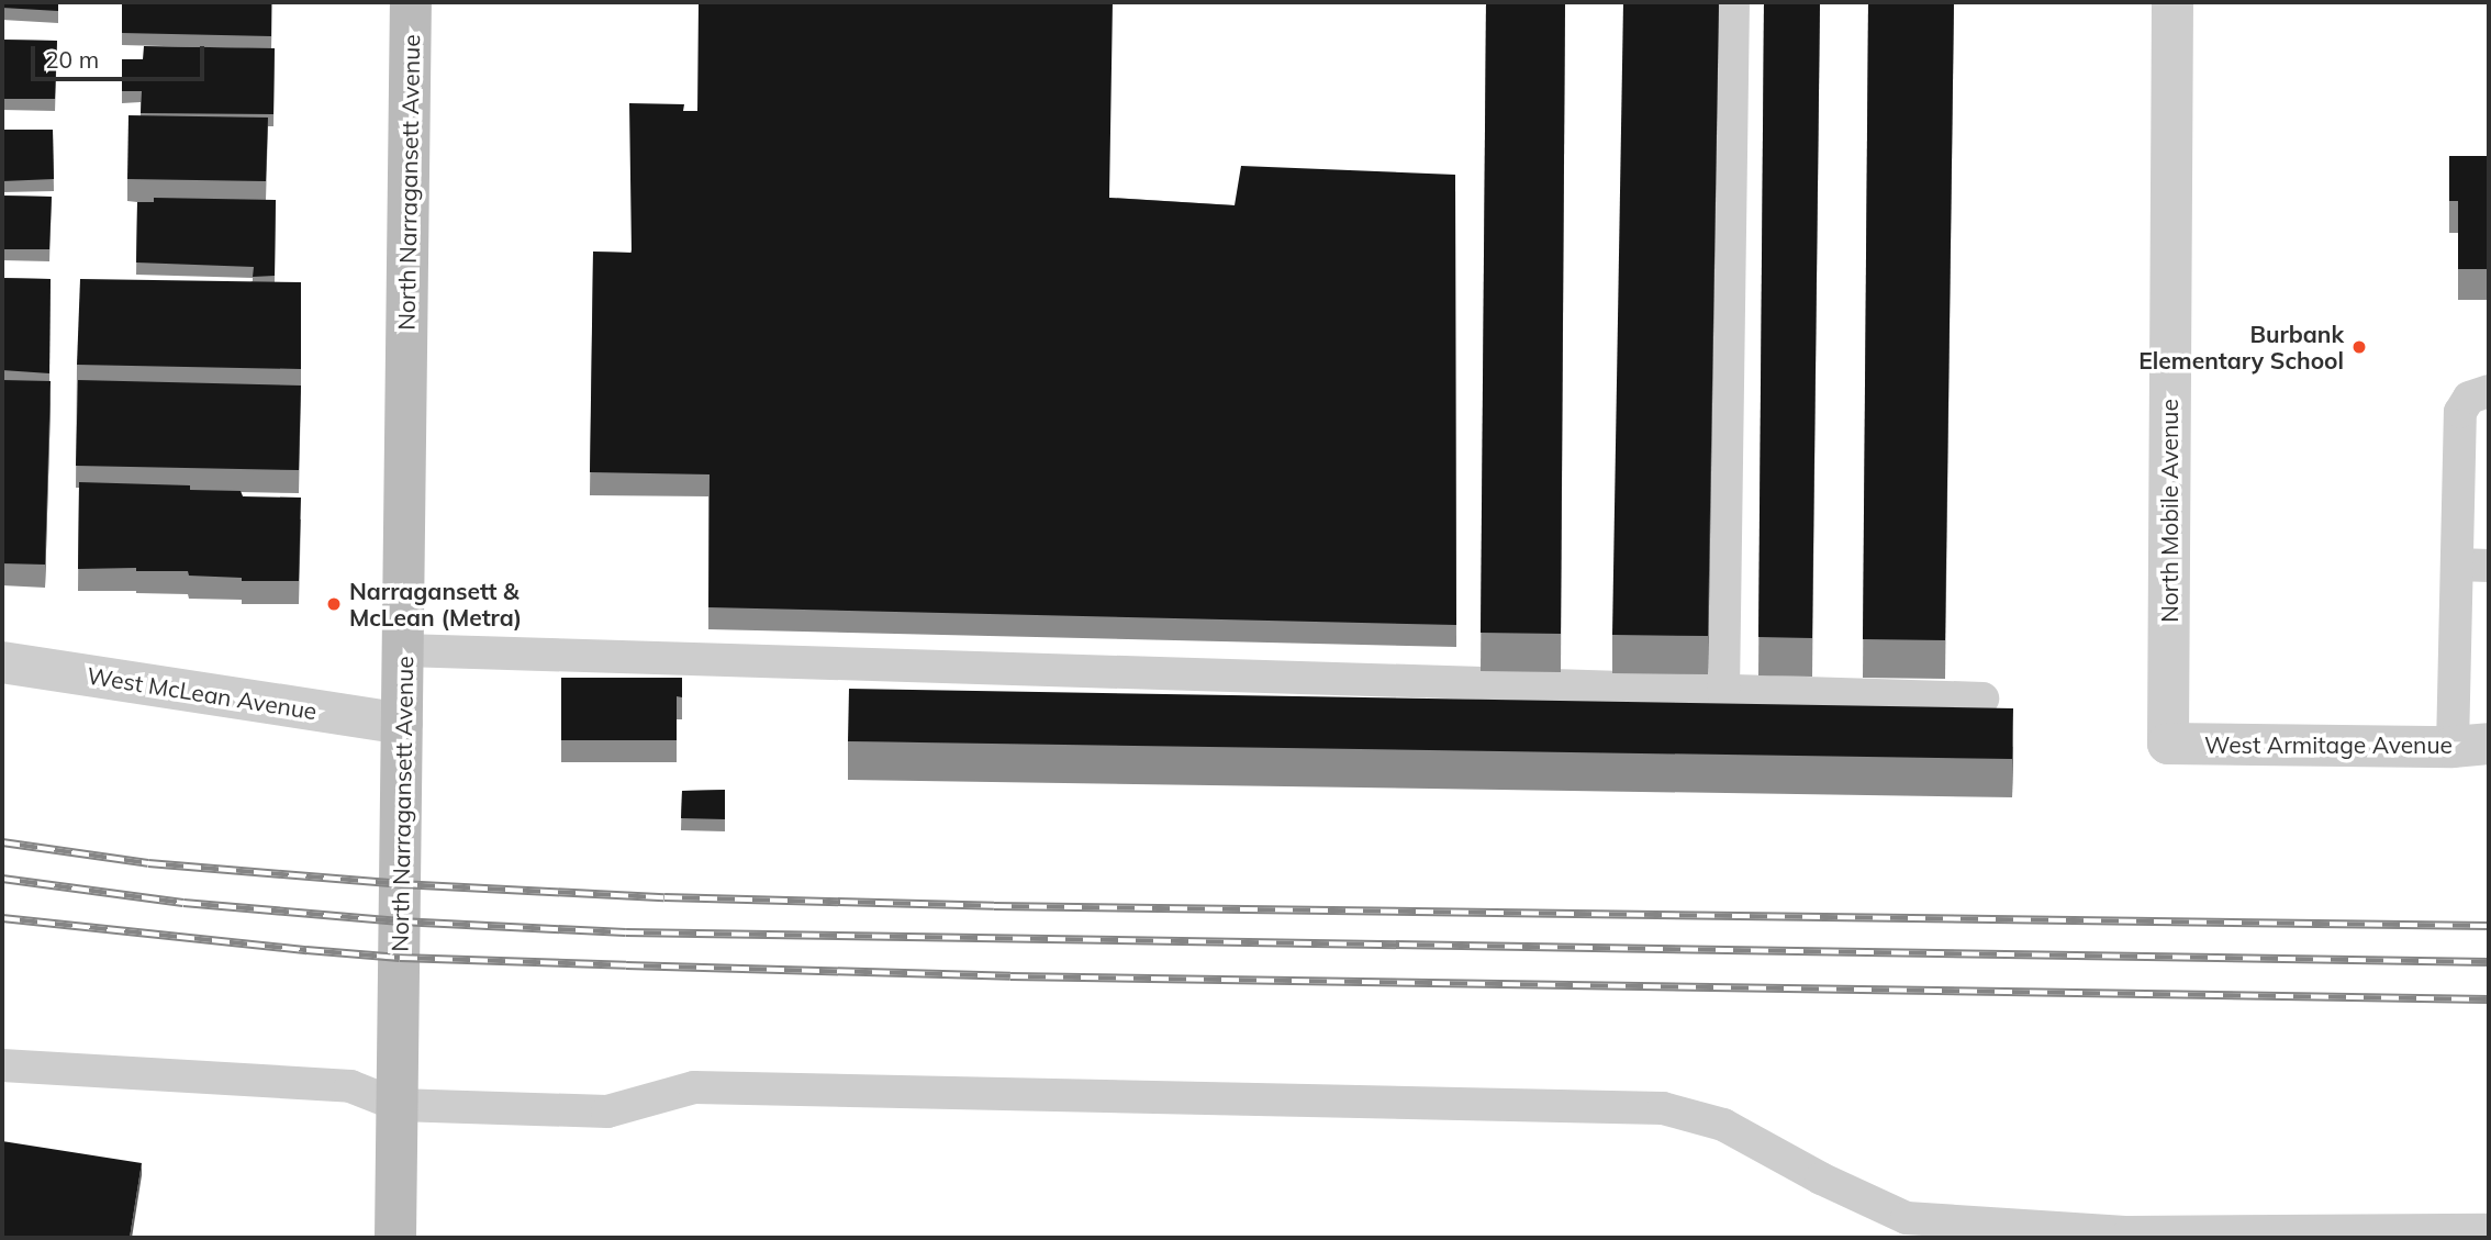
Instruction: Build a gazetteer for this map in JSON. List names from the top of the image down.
{
  "streets": {
    "street": [
      "North Narragansett Avenue",
      "North Mobile Avenue",
      "West McLean Avenue",
      "West Armitage Avenue"
    ]
  },
  "crossings": [
    ["North Narragansett Avenue", "West McLean Avenue"],
    ["North Mobile Avenue", "West Armitage Avenue"]
  ],
  "places": ["Burbank Elementary School", "Narragansett & McLean (Metra)"],
  "scale_bar": "20 m"
}
